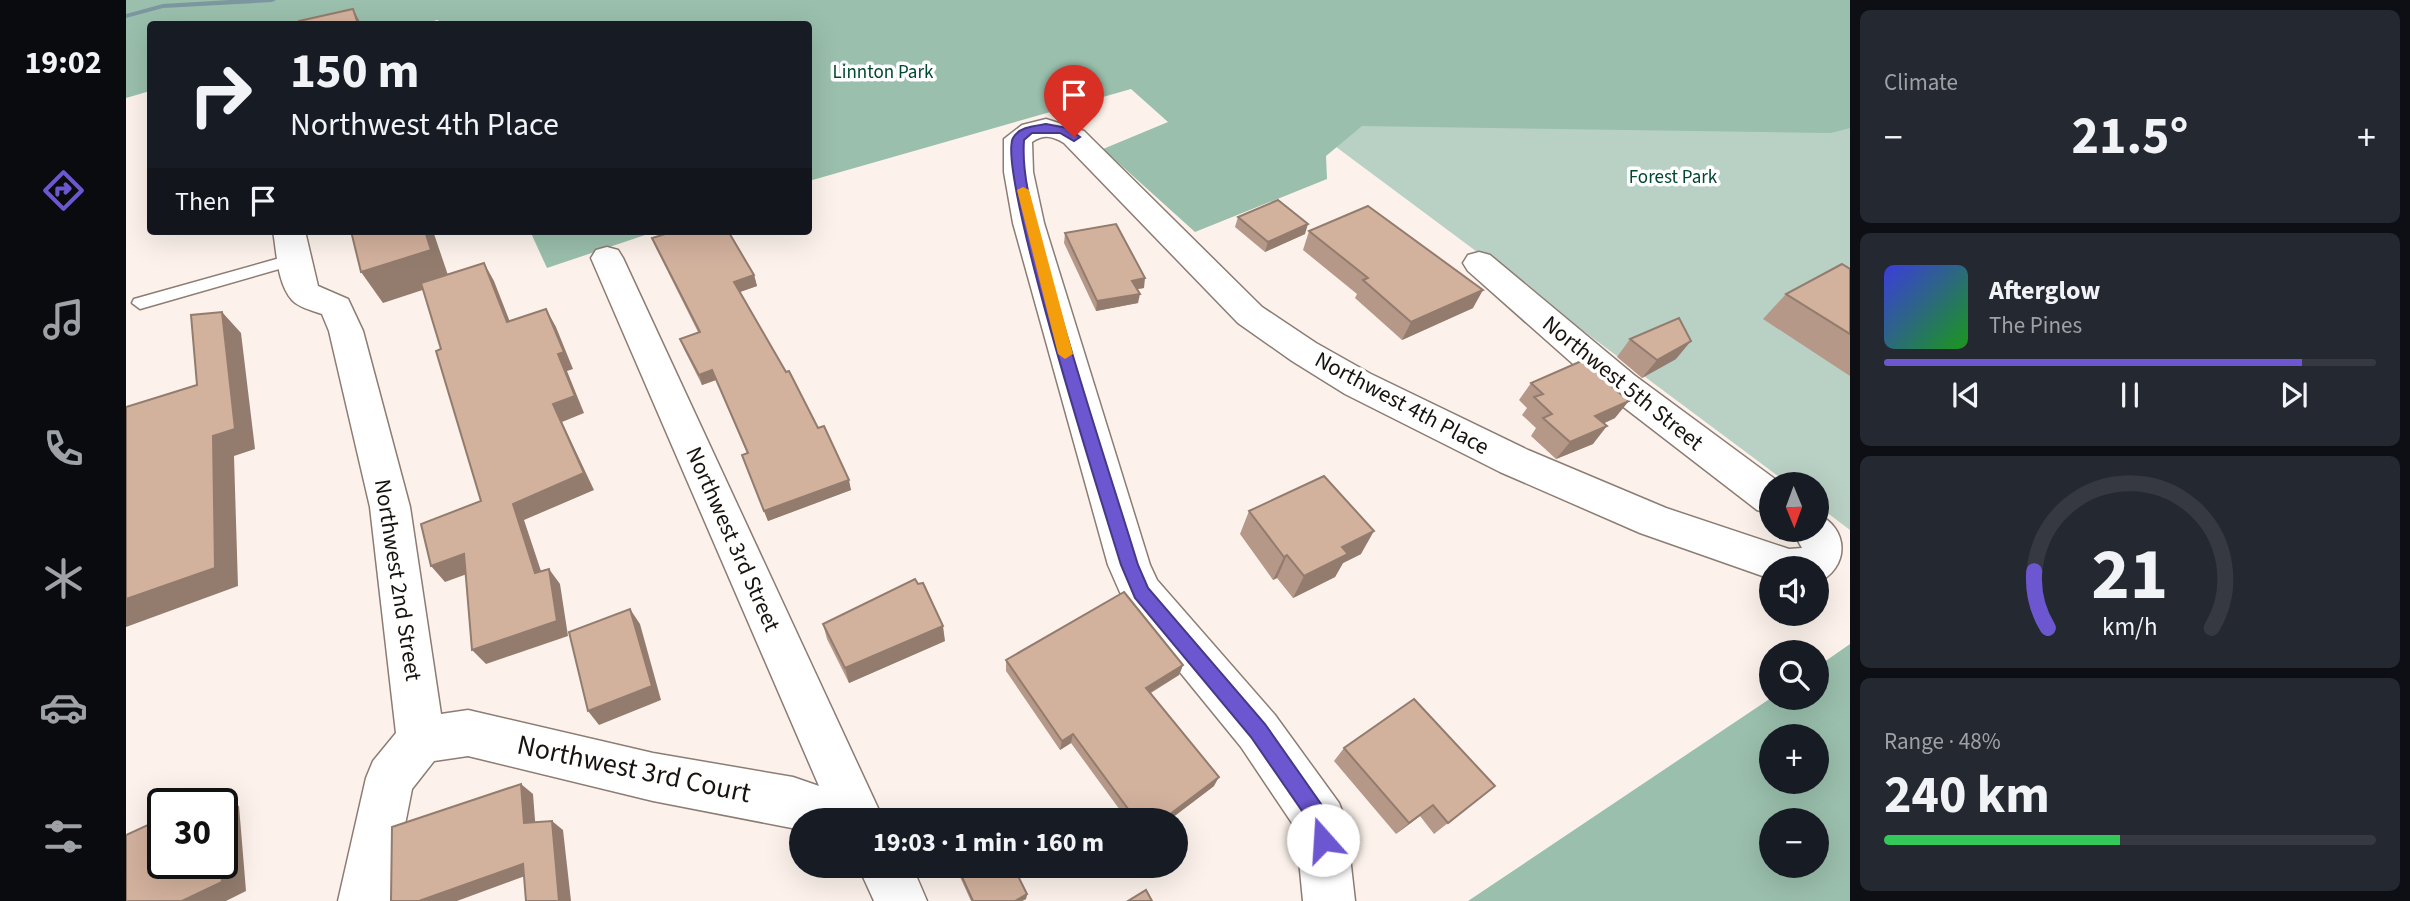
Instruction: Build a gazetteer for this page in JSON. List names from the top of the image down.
{
  "streets": {
    "street": [
      "Northwest 5th Street",
      "Northwest 4th Place",
      "Northwest 3rd Street",
      "Northwest 2nd Street",
      "Northwest 3rd Court"
    ]
  },
  "crossings": [
    ["Northwest 2nd Street", "Northwest 3rd Court"]
  ],
  "parks": ["Linnton Park", "Forest Park"],
  "north": "bottom",
  "page": {
    "tabs": "19:02",
    "tile": [
      "Climate",
      ["Range · 48%", "240 km"]
    ],
    "turn": ["150 m", "Northwest 4th Place"],
    "heat": ["−", "21.5°", "+"],
    "then": "Then",
    "song": ["Afterglow", "The Pines"],
    "map_buttons": ["+", "−"],
    "limit": "30",
    "trip": "19:03 · 1 min · 160 m",
    "gauge": ["21", "km/h"]
  }
}
